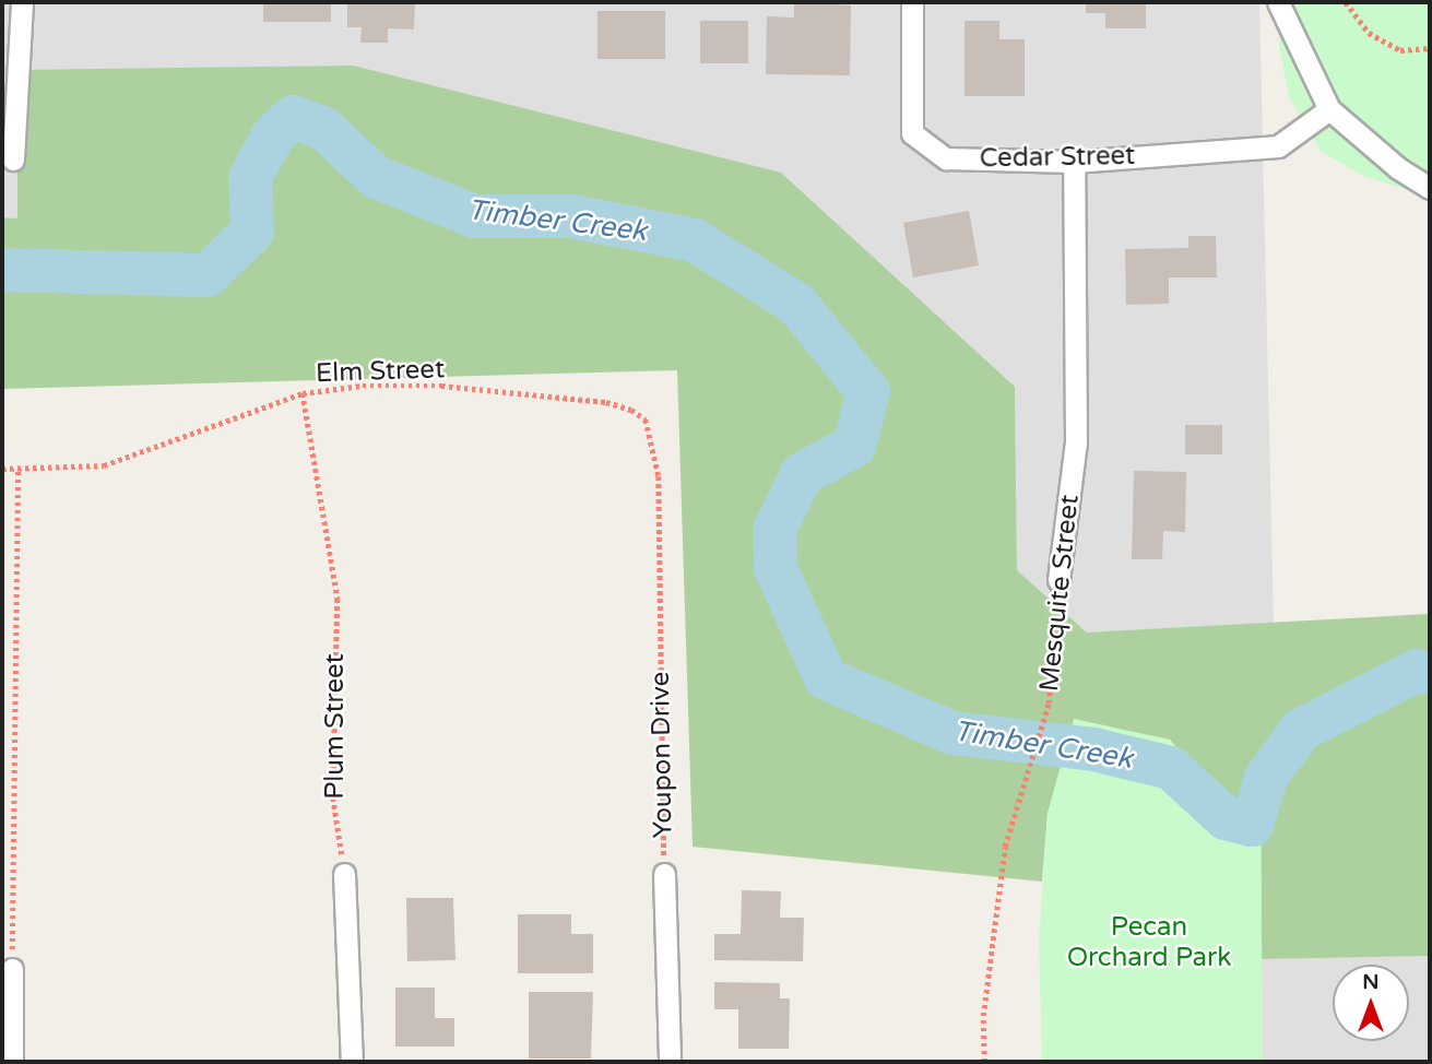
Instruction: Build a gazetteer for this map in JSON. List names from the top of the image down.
{
  "streets": {
    "street": ["Cedar Street", "Mesquite Street", "Youpon Drive"],
    "path": ["Elm Street", "Plum Street"]
  },
  "crossings": [
    ["Cedar Street", "Mesquite Street"],
    ["Elm Street", "Plum Street"],
    ["Elm Street", "Youpon Drive"]
  ],
  "water": ["Timber Creek"],
  "parks": ["Pecan Orchard Park"],
  "north": "top"
}
